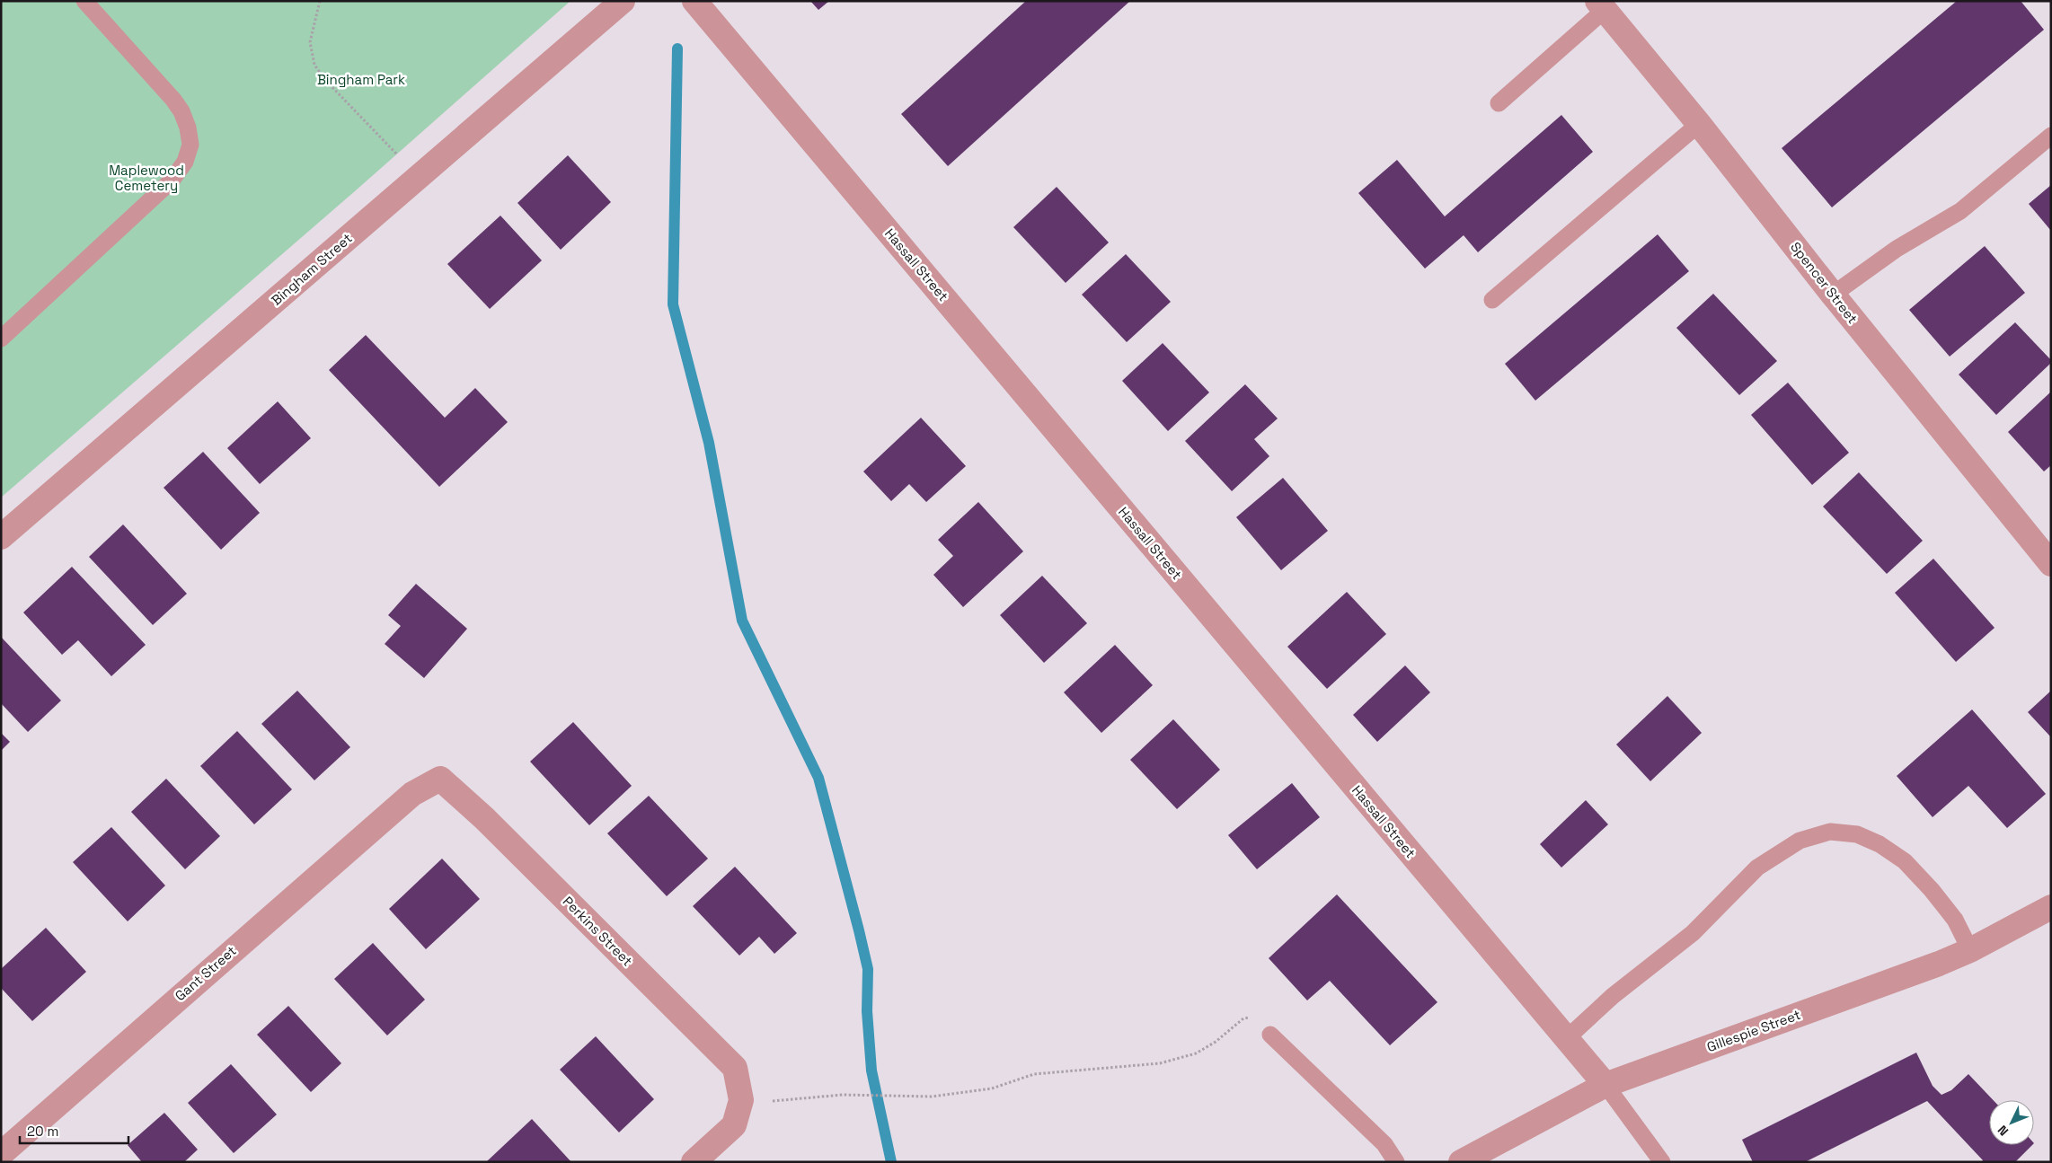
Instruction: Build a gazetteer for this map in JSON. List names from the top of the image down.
{
  "streets": {
    "street": [
      "Hassall Street",
      "Bingham Street",
      "Spencer Street",
      "Perkins Street",
      "Gant Street",
      "Gillespie Street"
    ]
  },
  "crossings": [
    ["Hassall Street", "Gillespie Street"],
    ["Perkins Street", "Gant Street"]
  ],
  "parks": ["Bingham Park", "Maplewood Cemetery"],
  "scale_bar": "20 m",
  "north": "bottom left"
}
